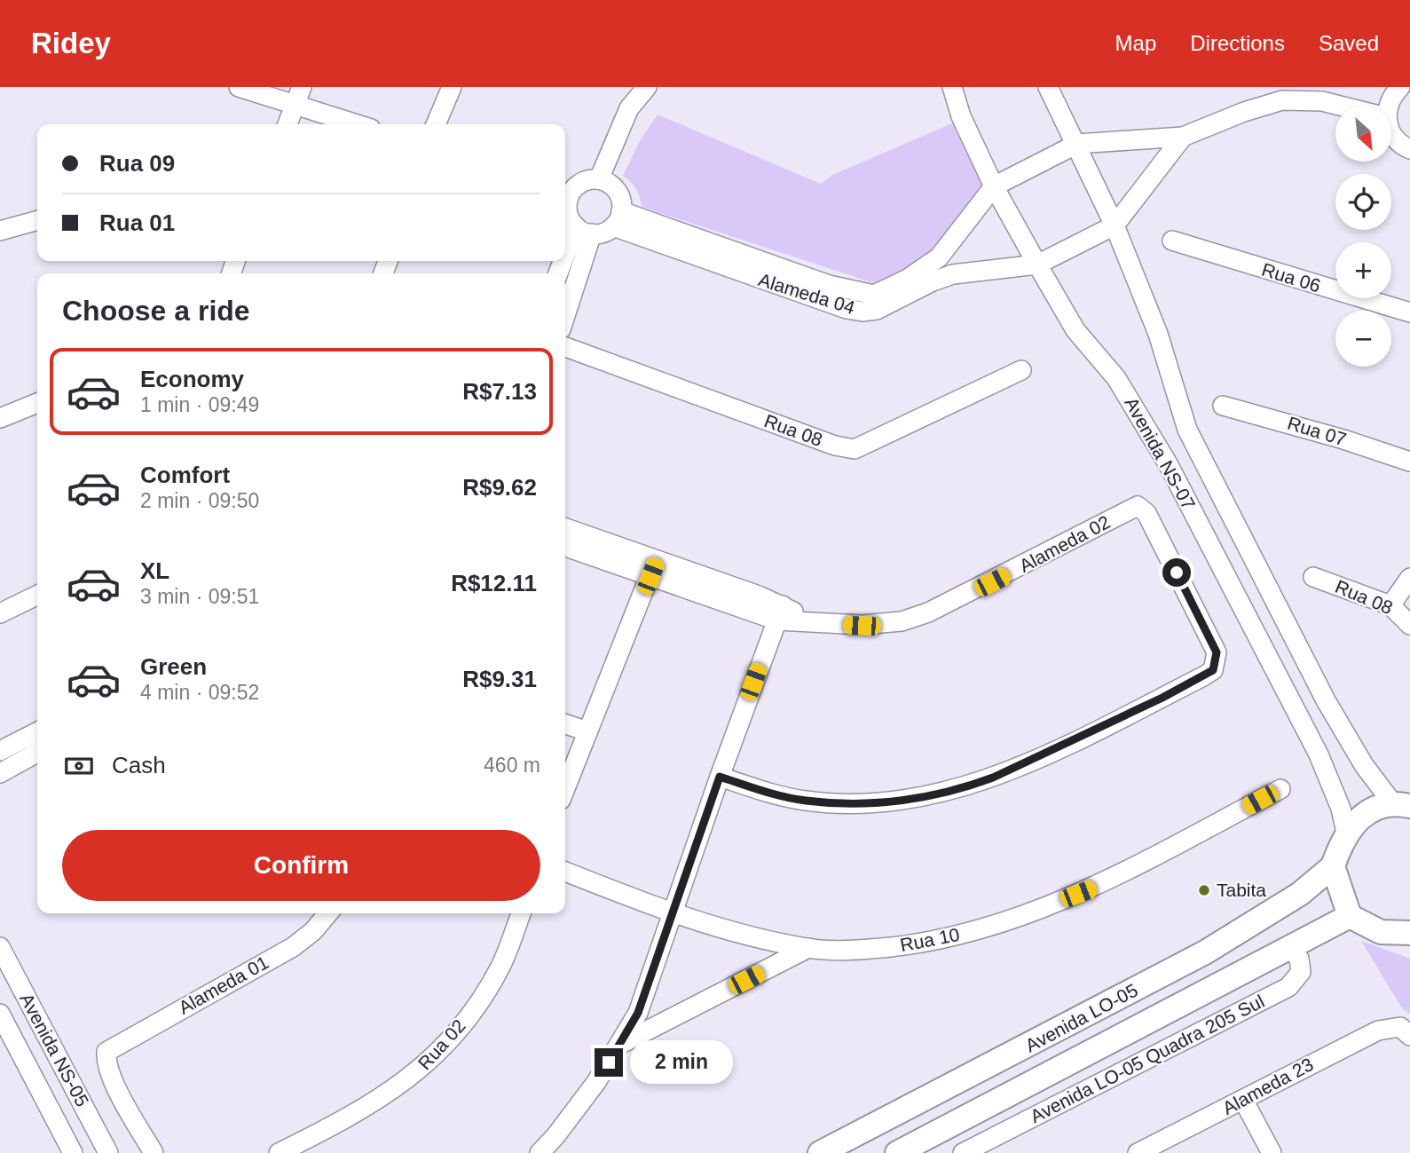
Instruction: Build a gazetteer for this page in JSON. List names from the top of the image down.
{
  "streets": {
    "main road": ["Avenida LO-05"],
    "street": [
      "Rua 06",
      "Alameda 04",
      "Rua 08",
      "Rua 07",
      "Avenida NS-07",
      "Alameda 02",
      "Rua 10",
      "Alameda 01",
      "Rua 02",
      "Avenida NS-05",
      "Avenida LO-05 Quadra 205 Sul",
      "Alameda 23"
    ]
  },
  "crossings": [
    ["Alameda 04", "Avenida NS-07"],
    ["Avenida LO-05", "Avenida LO-05 Quadra 205 Sul"]
  ],
  "places": ["Tabita"],
  "north": "bottom right",
  "page": {
    "header": "Ridey",
    "nav": ["Map", "Directions", "Saved"],
    "map_buttons": ["+", "−"],
    "banner": ["Rua 09", "Rua 01"],
    "heading": "Choose a ride",
    "list": [
      {
        "name": "Economy",
        "note": "1 min · 09:49",
        "value": "R$7.13"
      },
      {
        "name": "Comfort",
        "note": "2 min · 09:50",
        "value": "R$9.62"
      },
      {
        "name": "XL",
        "note": "3 min · 09:51",
        "value": "R$12.11"
      },
      {
        "name": "Green",
        "note": "4 min · 09:52",
        "value": "R$9.31"
      }
    ],
    "pay": ["Cash", "460 m"],
    "buttons": "Confirm",
    "bubble": "2 min"
  }
}
